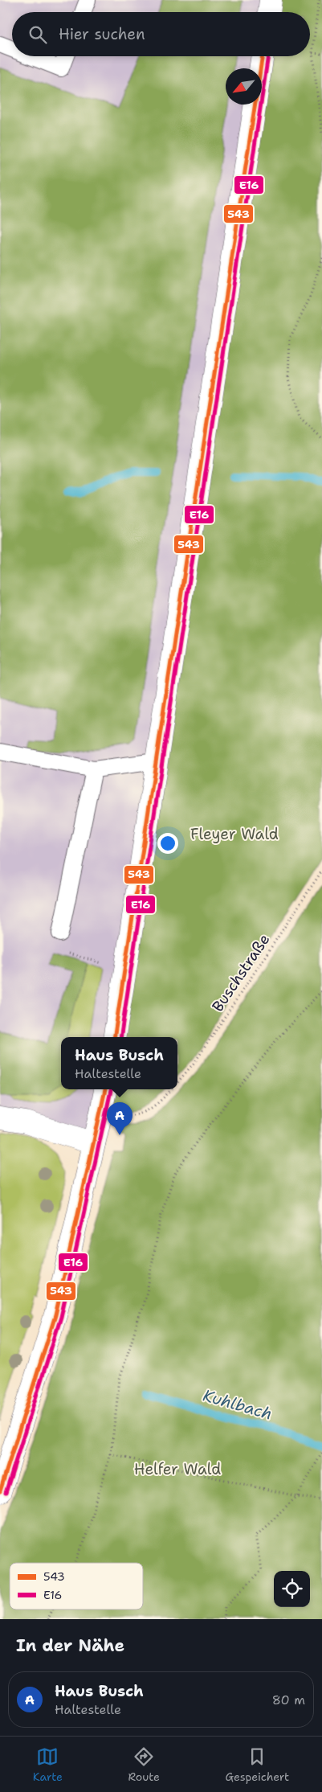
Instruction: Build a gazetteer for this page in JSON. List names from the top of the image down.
{
  "streets": {
    "path": ["Buschstraße"]
  },
  "water": ["Kuhlbach"],
  "parks": ["Fleyer Wald", "Helfer Wald"],
  "lines": ["transit line 543", "transit line E16"],
  "legend": ["543", "E16"],
  "north": "bottom left",
  "page": {
    "search": "Hier suchen",
    "popup": ["Haus Busch", "Haltestelle"],
    "pins": "A",
    "heading": "In der Nähe",
    "list": [
      {
        "mark": "A",
        "name": "Haus Busch",
        "note": "Haltestelle",
        "value": "80 m"
      }
    ],
    "nav": ["Karte", "Route", "Gespeichert"]
  }
}
